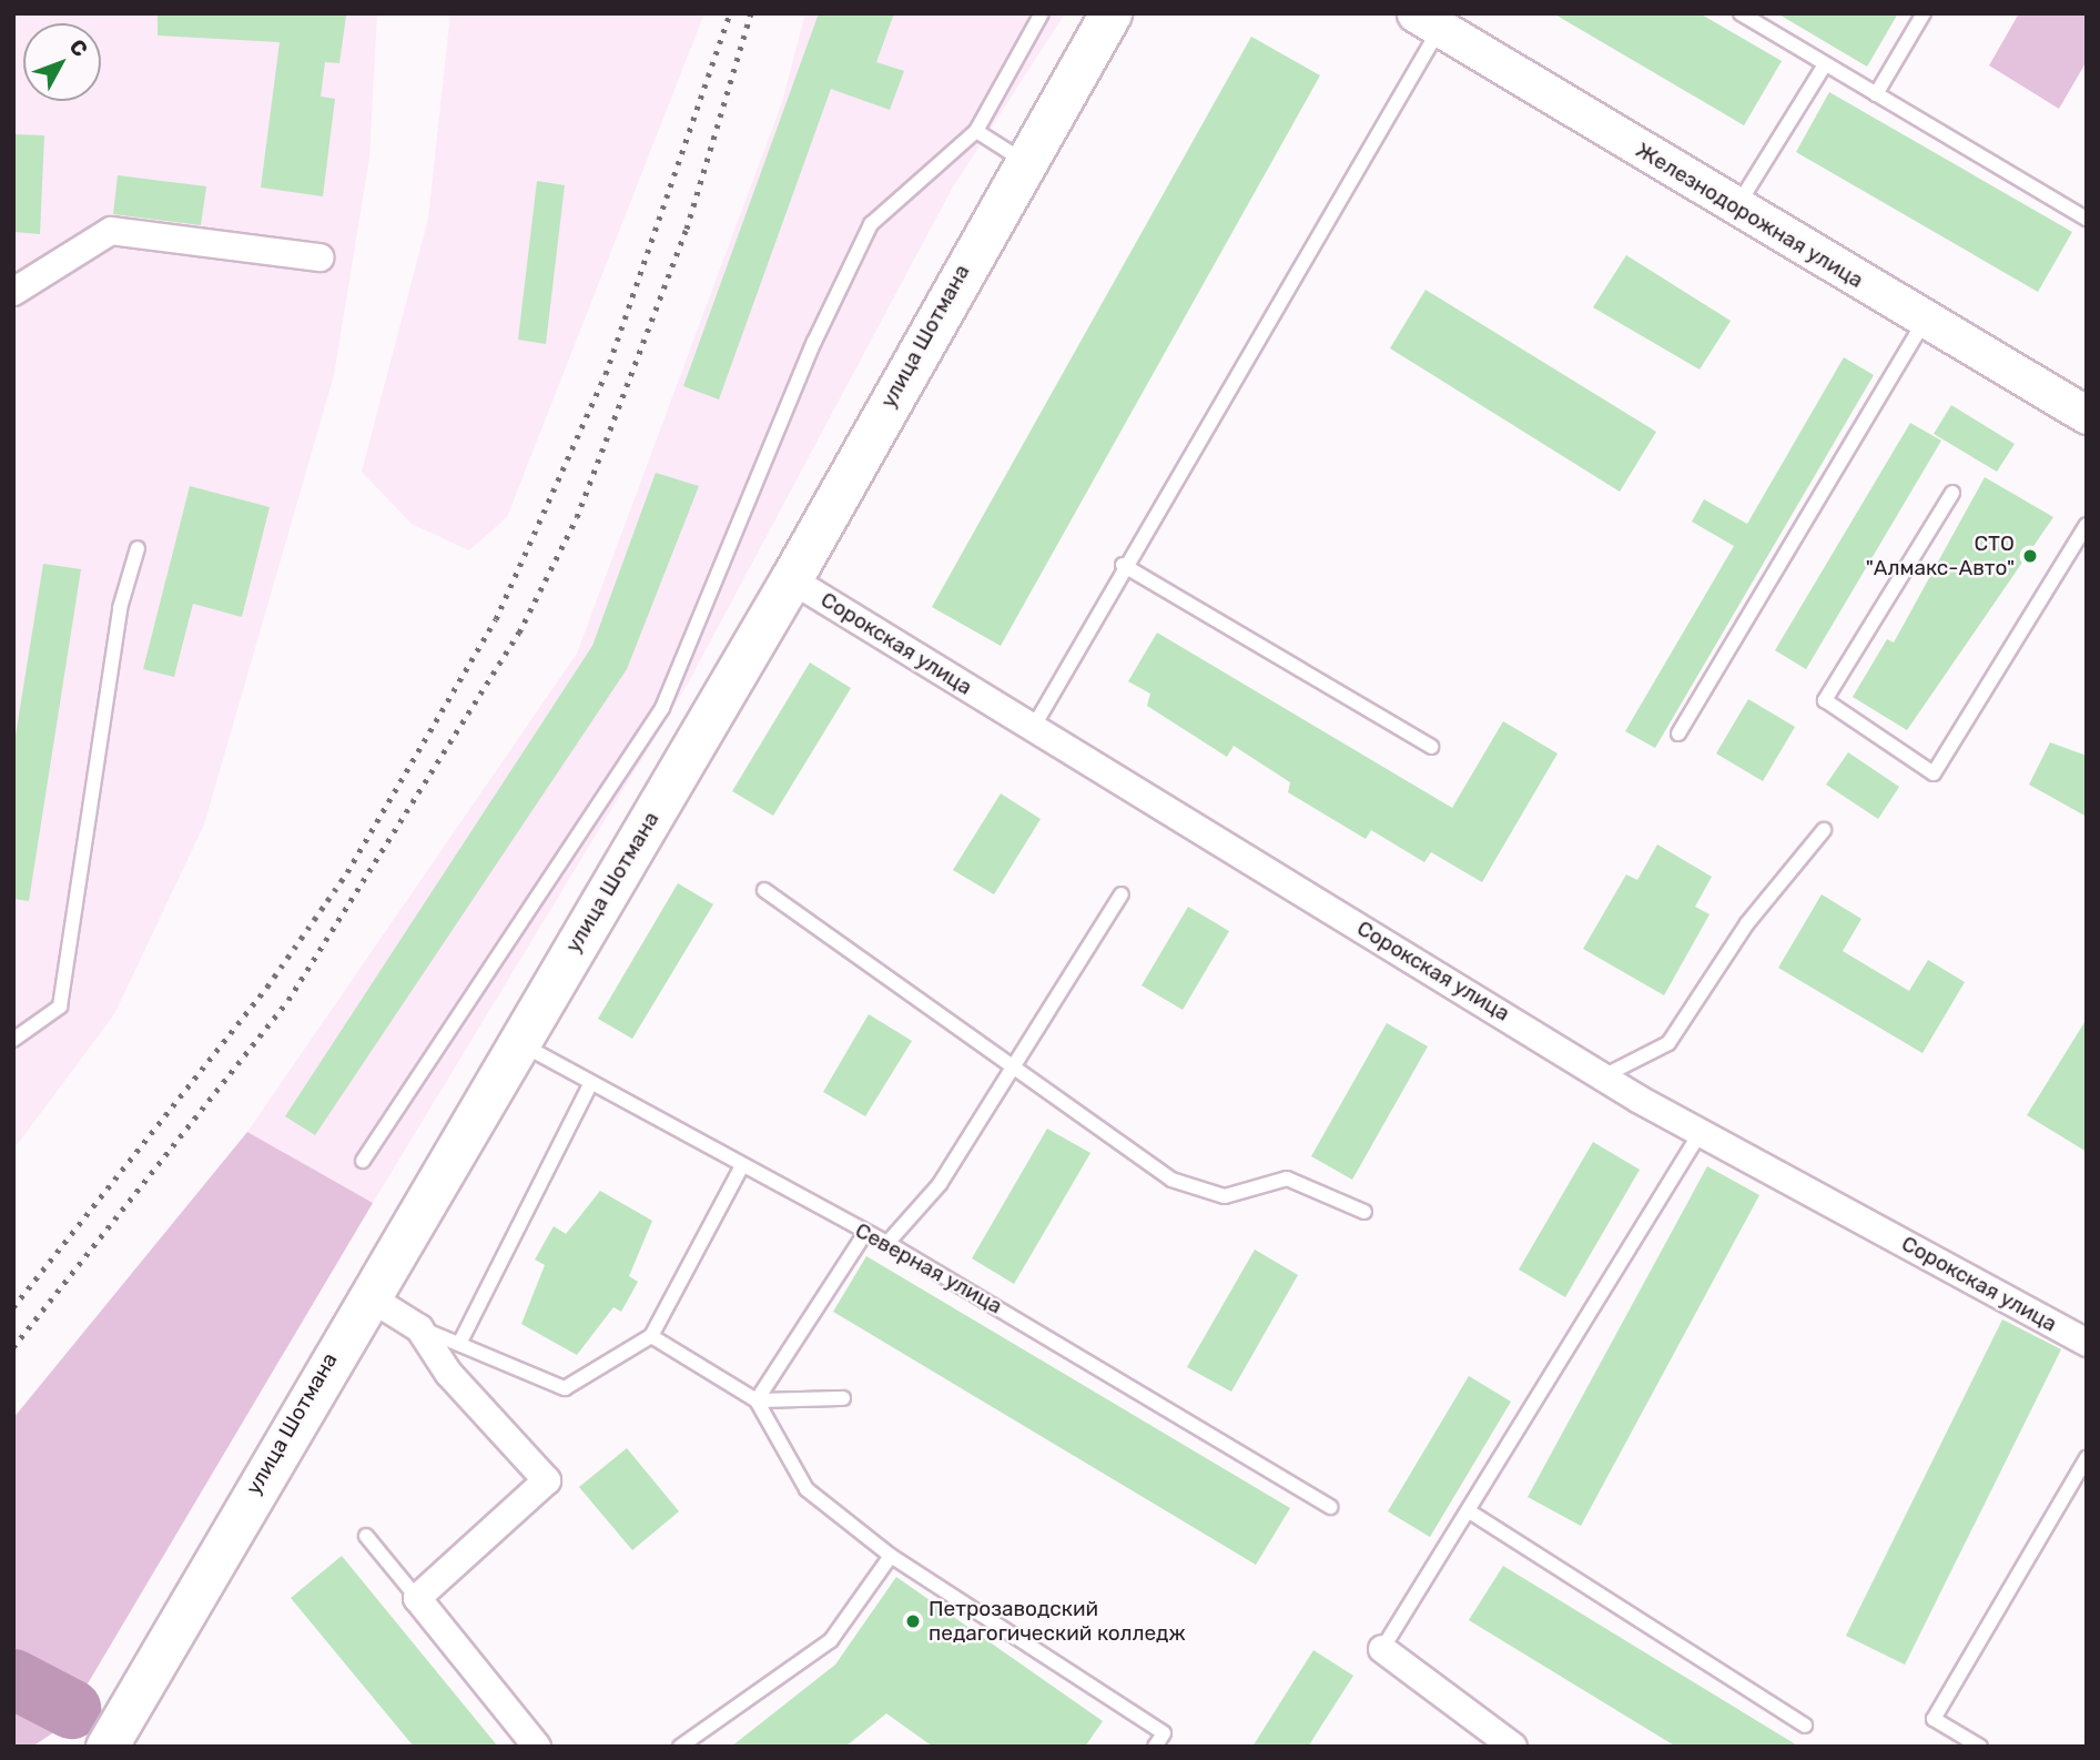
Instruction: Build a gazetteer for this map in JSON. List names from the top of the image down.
{
  "streets": {
    "main road": ["улица Шотмана"],
    "street": ["Железнодорожная улица", "Сорокская улица"],
    "lane": ["Северная улица"]
  },
  "crossings": [
    ["улица Шотмана", "Сорокская улица"],
    ["улица Шотмана", "Северная улица"]
  ],
  "places": ["СТО \"Алмакс-Авто\"", "Петрозаводский педагогический колледж"],
  "north": "top right"
}
